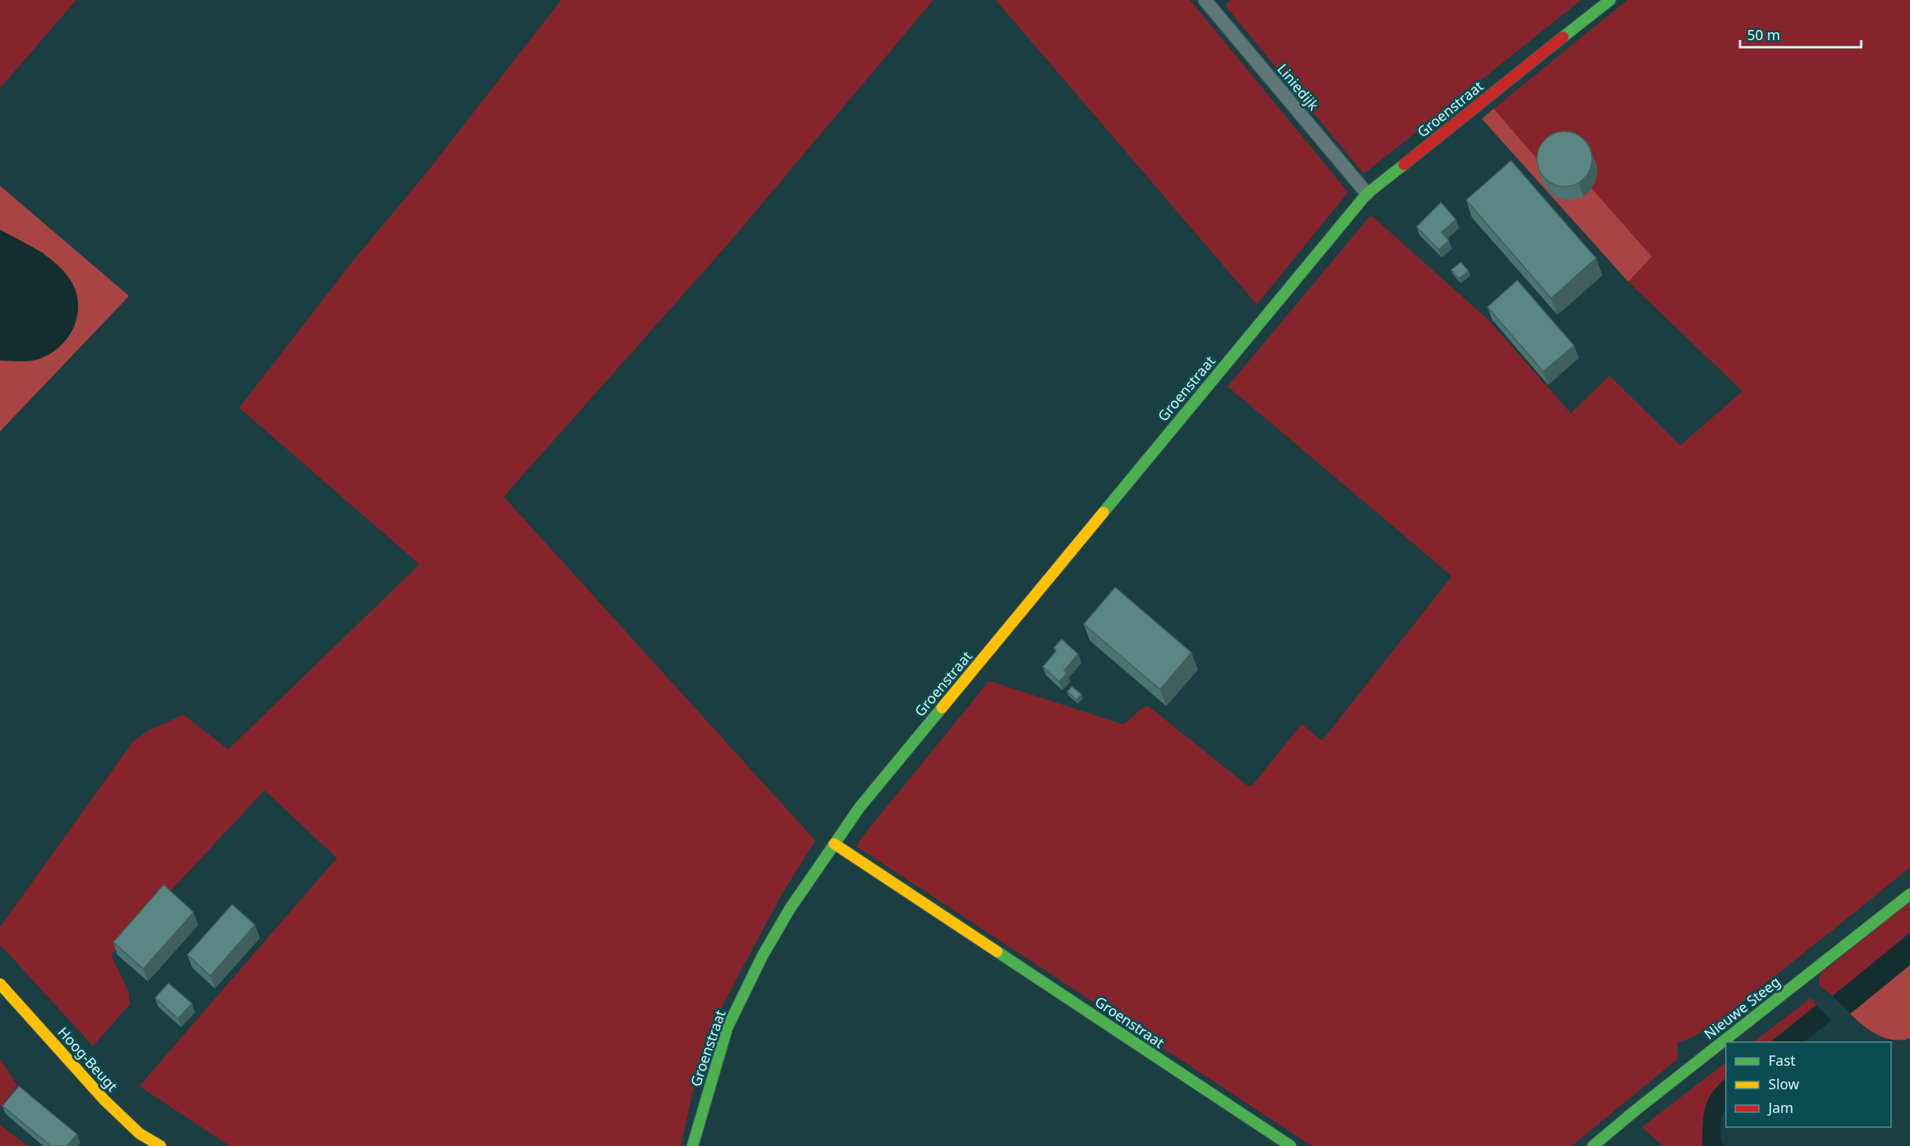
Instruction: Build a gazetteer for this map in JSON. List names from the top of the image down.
{
  "streets": {
    "street": [
      "Liniedijk",
      "Groenstraat",
      "Nieuwe Steeg",
      "Hoog-Beugt"
    ]
  },
  "crossings": [
    ["Liniedijk", "Groenstraat"]
  ],
  "legend": ["Fast", "Slow", "Jam"],
  "scale_bar": "50 m"
}
